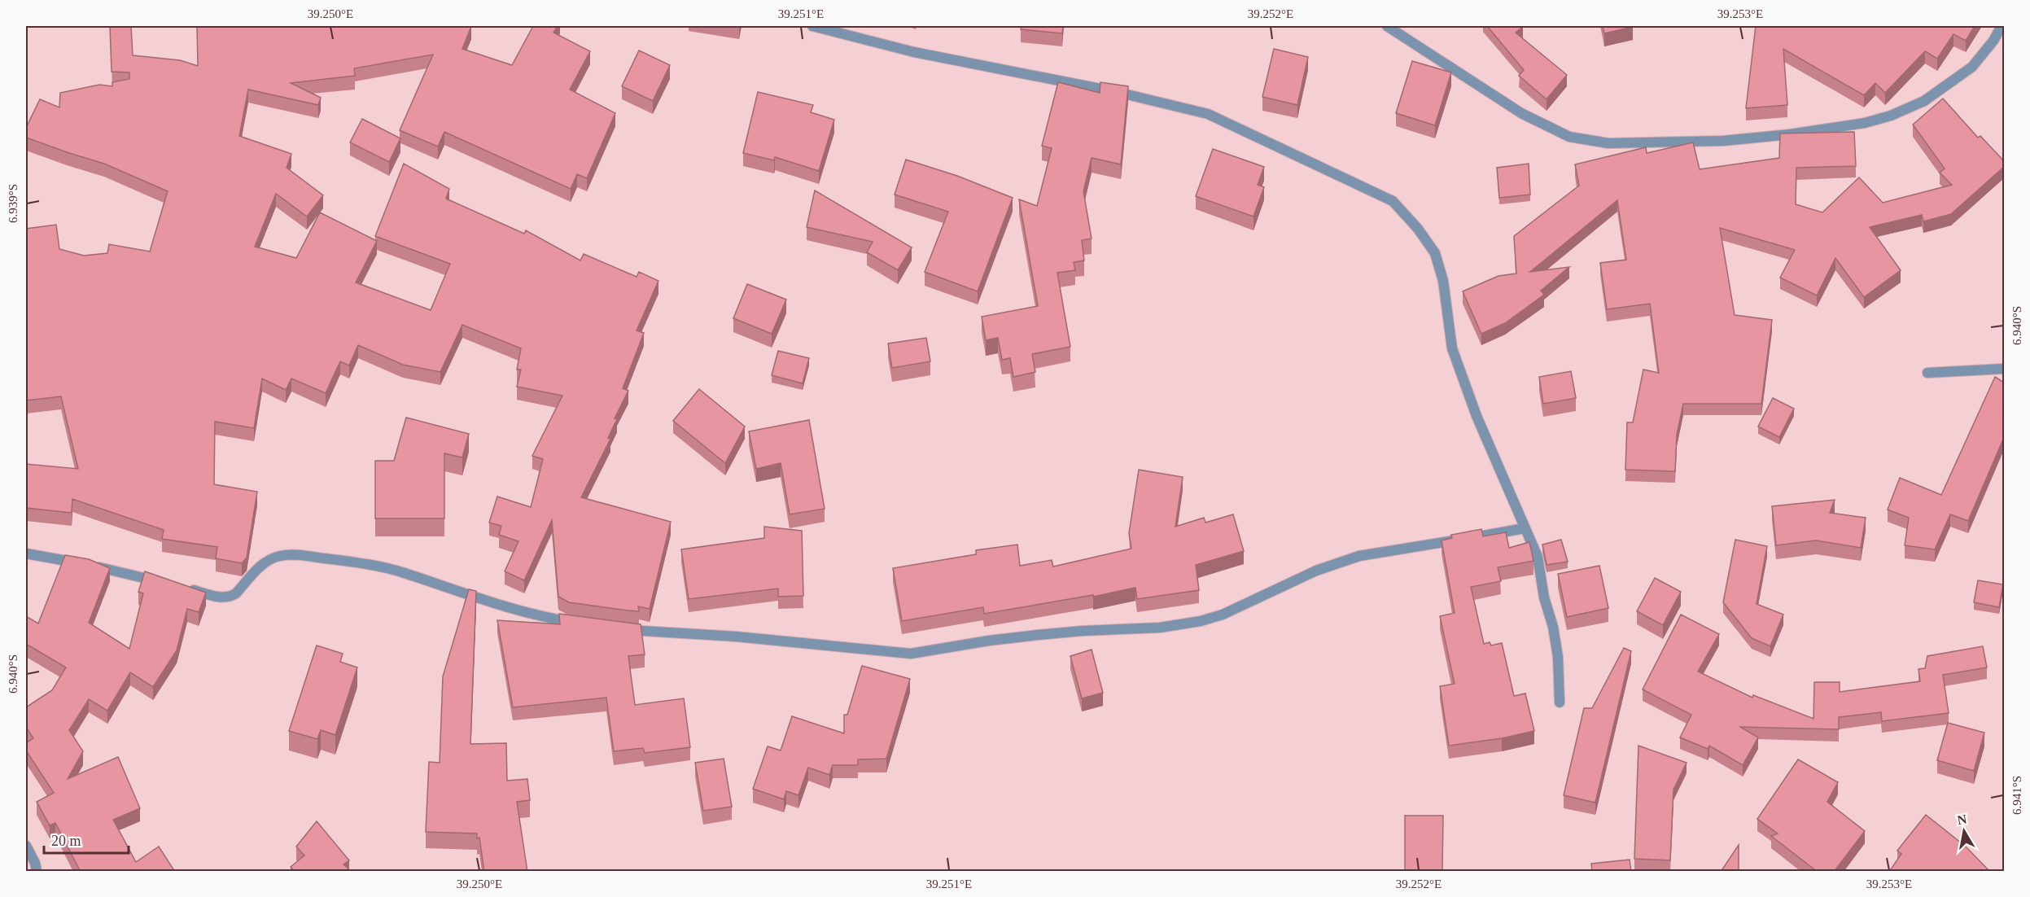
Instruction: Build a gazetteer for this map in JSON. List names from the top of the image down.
{
  "scale_bar": "20 m",
  "north": "top",
  "coordinates": [
    "39.250°E",
    "39.251°E",
    "39.252°E",
    "39.253°E",
    "6.939°S",
    "6.940°S",
    "6.941°S"
  ]
}
